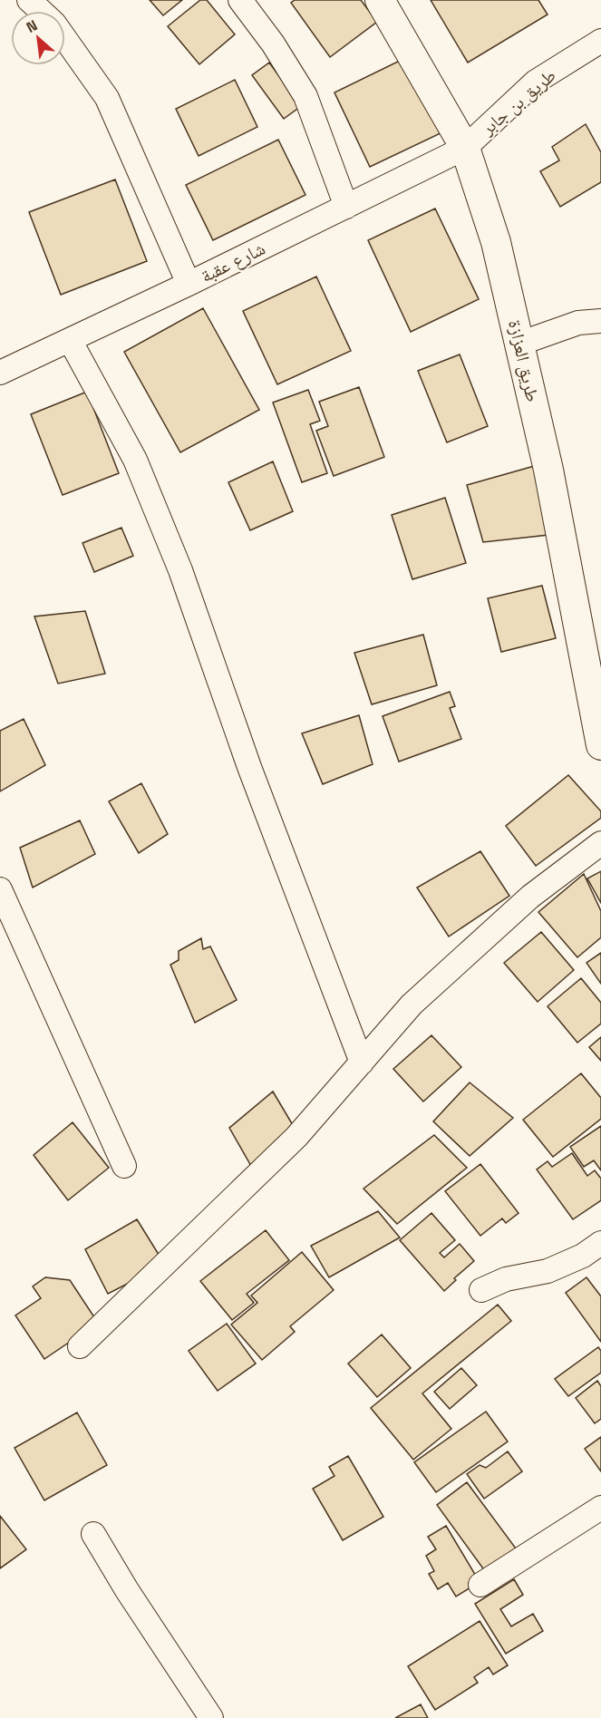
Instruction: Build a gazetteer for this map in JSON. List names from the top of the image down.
{
  "streets": {
    "street": ["طريق بن جابر", "شارع عقبة", "طريق العزازة"]
  },
  "crossings": [
    ["طريق بن جابر", "شارع عقبة"],
    ["طريق بن جابر", "طريق العزازة"],
    ["شارع عقبة", "طريق العزازة"]
  ],
  "north": "top left"
}
